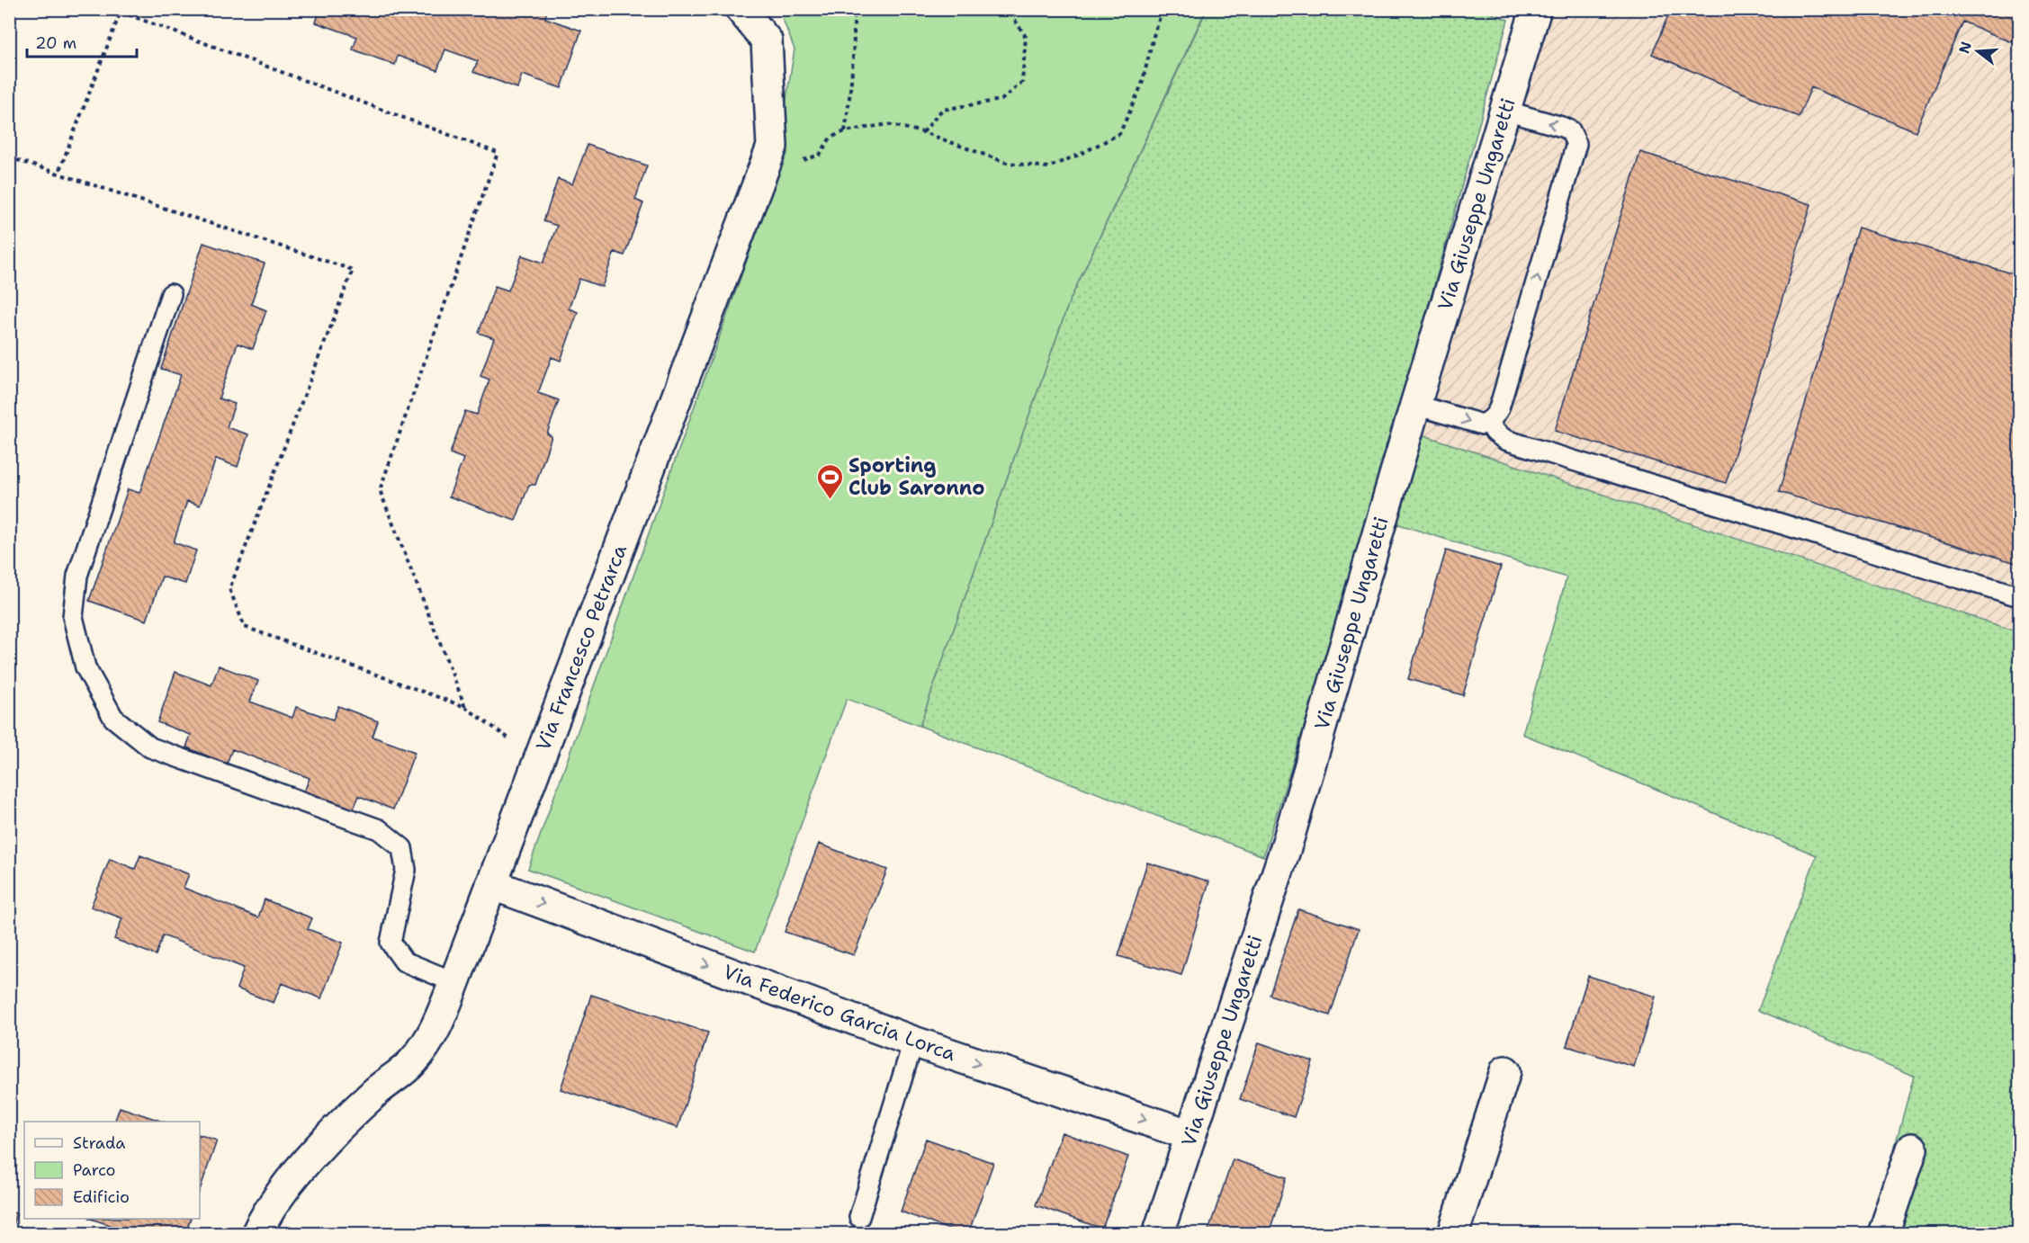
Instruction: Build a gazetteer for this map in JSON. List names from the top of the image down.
{
  "streets": {
    "street": ["Via Giuseppe Ungaretti", "Via Francesco Petrarca", "Via Federico Garcia Lorca"]
  },
  "crossings": [
    ["Via Giuseppe Ungaretti", "Via Federico Garcia Lorca"],
    ["Via Francesco Petrarca", "Via Federico Garcia Lorca"]
  ],
  "one_way": ["Via Federico Garcia Lorca"],
  "places": {
    "sports": ["Sporting Club Saronno"]
  },
  "legend": ["Strada", "Parco", "Edificio"],
  "scale_bar": "20 m",
  "north": "left"
}
